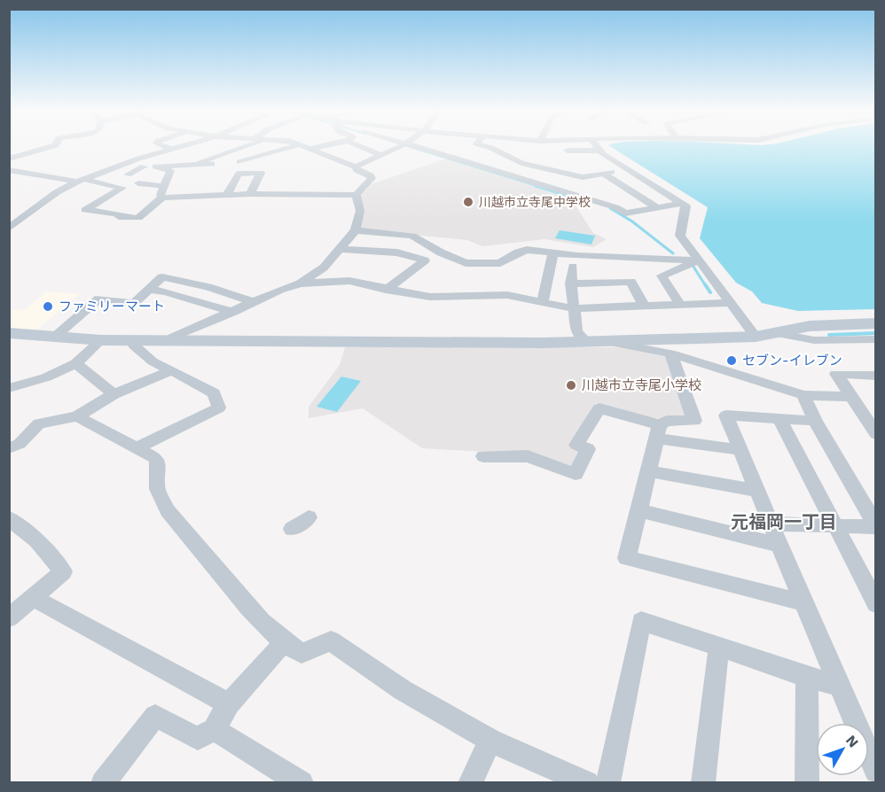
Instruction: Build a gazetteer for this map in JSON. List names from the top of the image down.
{
  "districts": ["元福岡一丁目"],
  "places": [
    "川越市立寺尾中学校",
    "ファミリーマート",
    "セブン-イレブン",
    "川越市立寺尾小学校"
  ],
  "north": "top right"
}
